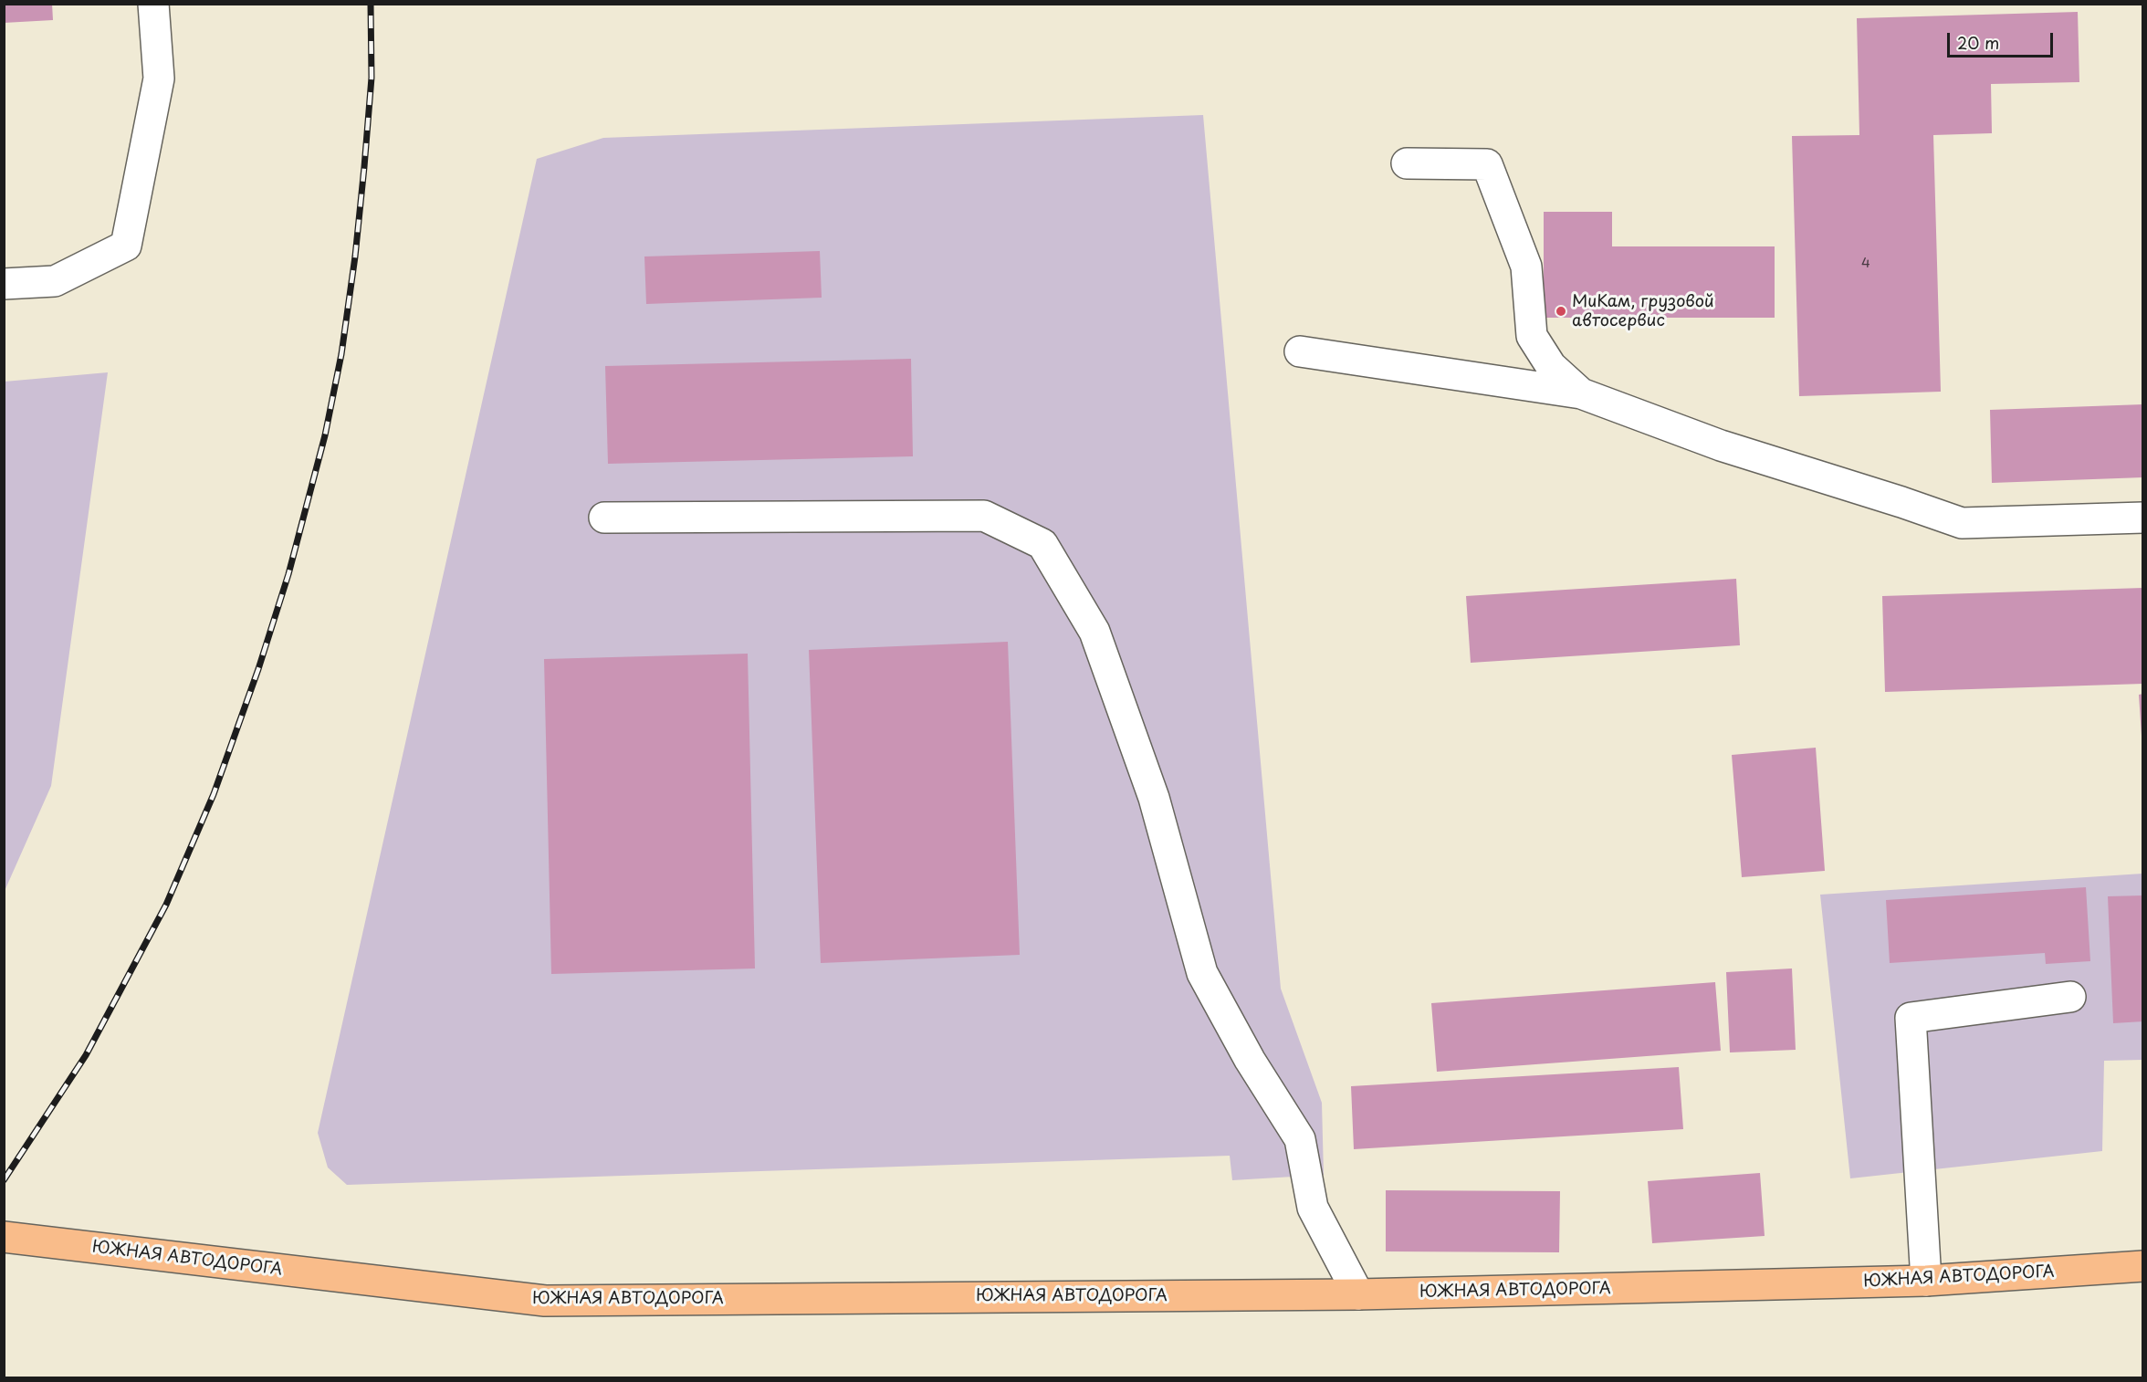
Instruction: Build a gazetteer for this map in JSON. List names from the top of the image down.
{
  "streets": {
    "main road": ["ЮЖНАЯ АВТОДОРОГА"]
  },
  "places": ["МиКам, грузовой автосервис"],
  "house_numbers": ["4"],
  "scale_bar": "20 m"
}
